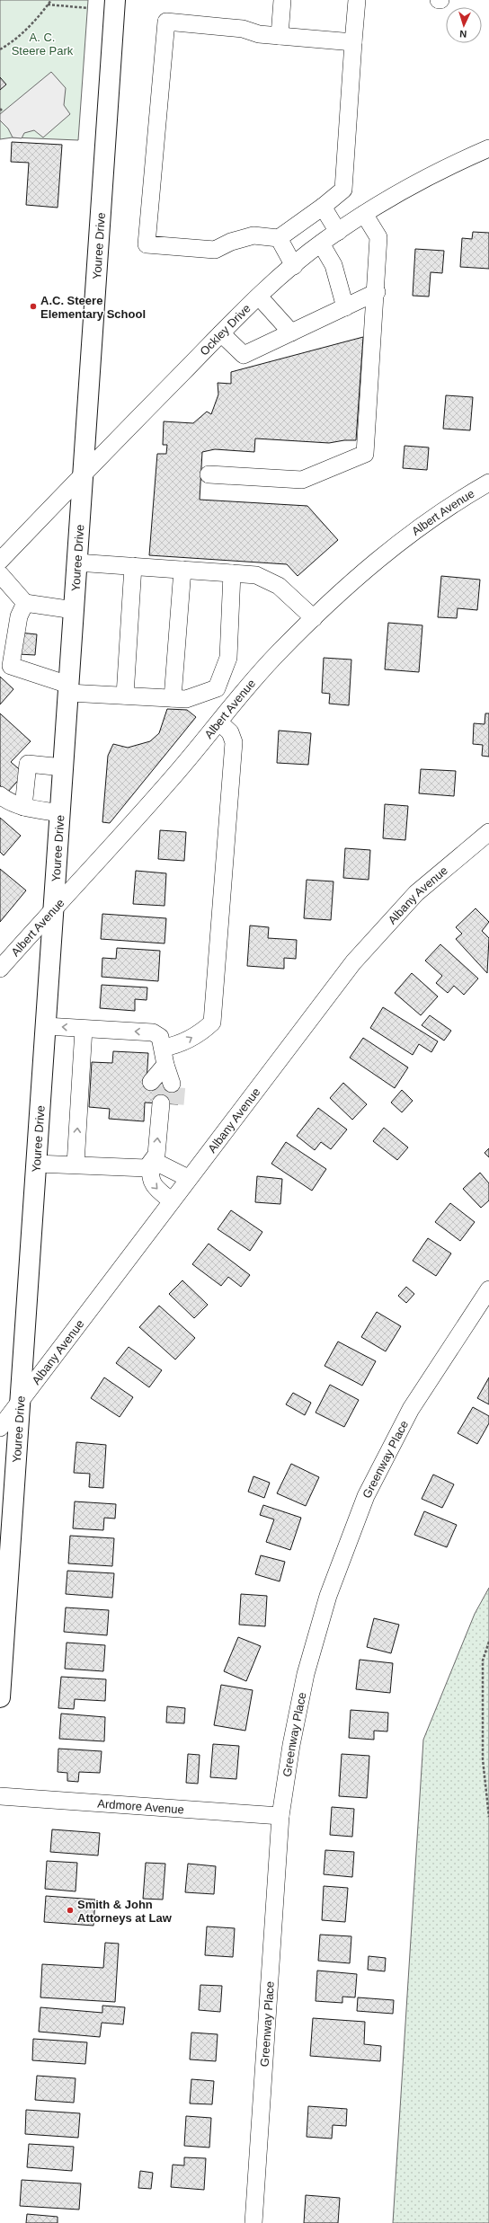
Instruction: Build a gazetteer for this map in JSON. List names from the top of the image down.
{
  "streets": {
    "main road": ["Youree Drive"],
    "street": [
      "Ockley Drive",
      "Albert Avenue",
      "Albany Avenue",
      "Greenway Place",
      "Ardmore Avenue"
    ]
  },
  "crossings": [
    ["Youree Drive", "Ockley Drive"],
    ["Youree Drive", "Albert Avenue"],
    ["Youree Drive", "Albany Avenue"],
    ["Greenway Place", "Ardmore Avenue"]
  ],
  "parks": ["A. C. Steere Park"],
  "places": ["A.C. Steere Elementary School", "Smith & John Attorneys at Law"],
  "north": "bottom"
}
